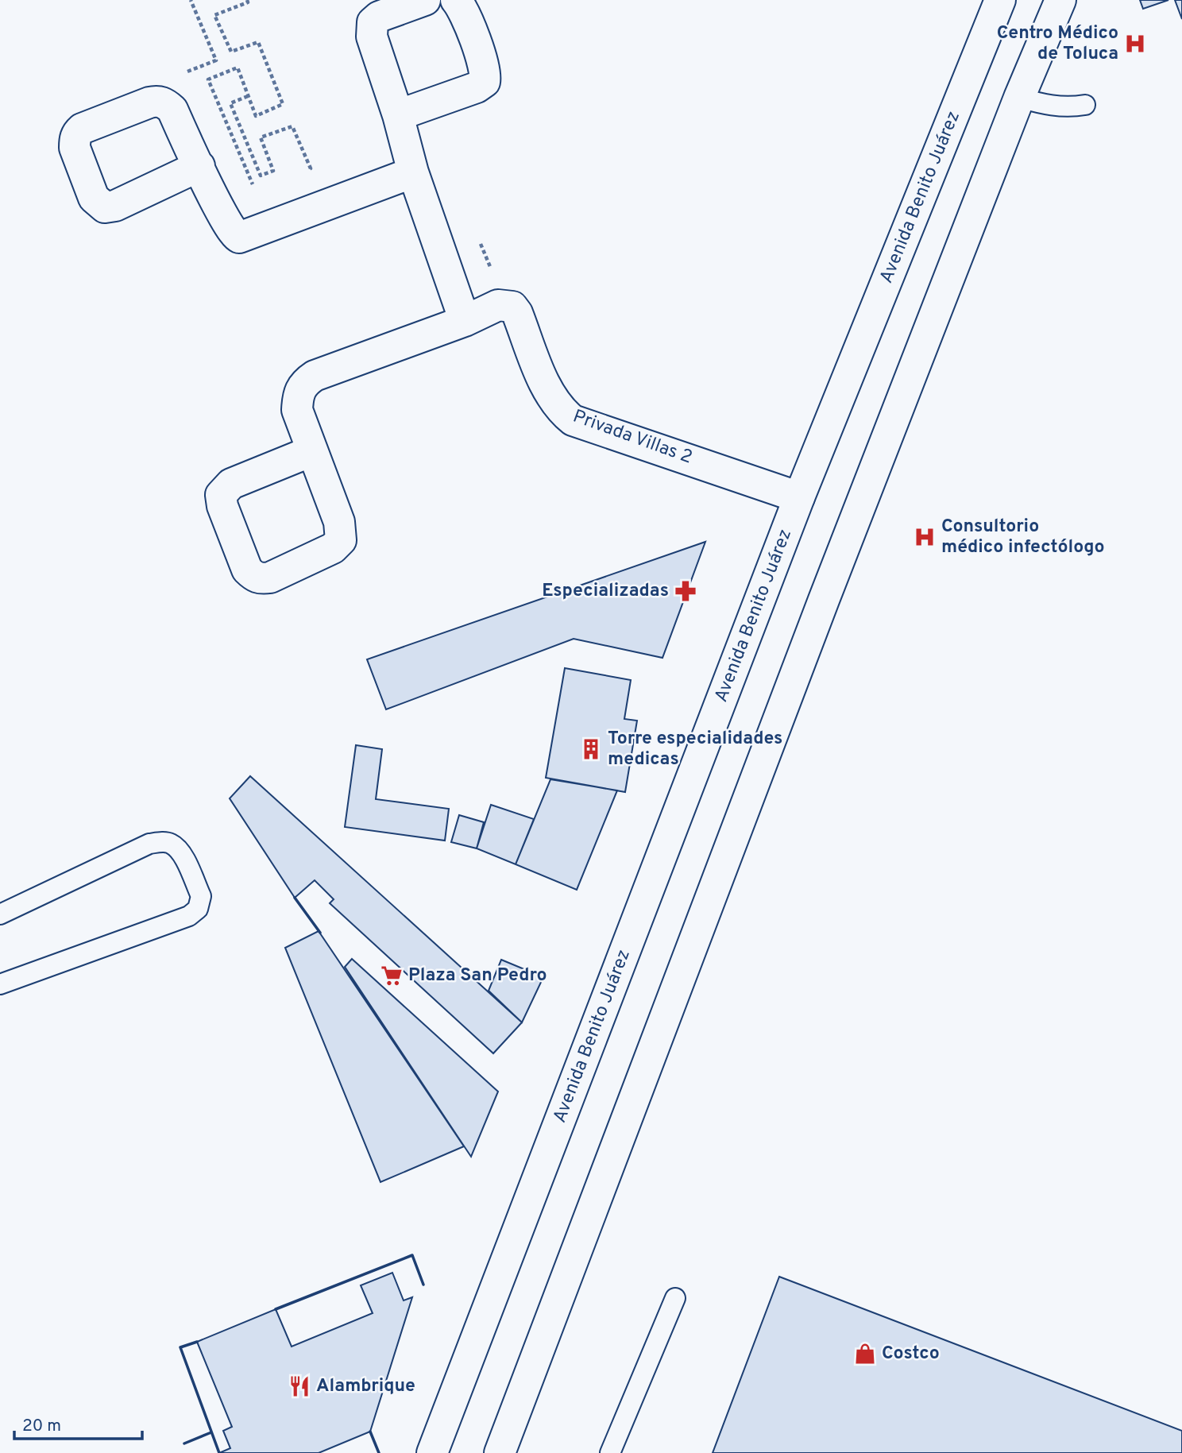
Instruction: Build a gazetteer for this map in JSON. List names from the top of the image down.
{
  "streets": {
    "main road": ["Avenida Benito Juárez", "Privada Villas 2"]
  },
  "crossings": [
    ["Avenida Benito Juárez", "Privada Villas 2"]
  ],
  "places": {
    "hospital": ["Centro Médico de Toluca", "Consultorio médico infectólogo"],
    "pharmacy": ["Especializadas"],
    "building": ["Torre especialidades medicas"],
    "supermarket": ["Plaza San Pedro"],
    "shop": ["Costco"],
    "restaurant": ["Alambrique"]
  },
  "scale_bar": "20 m"
}
